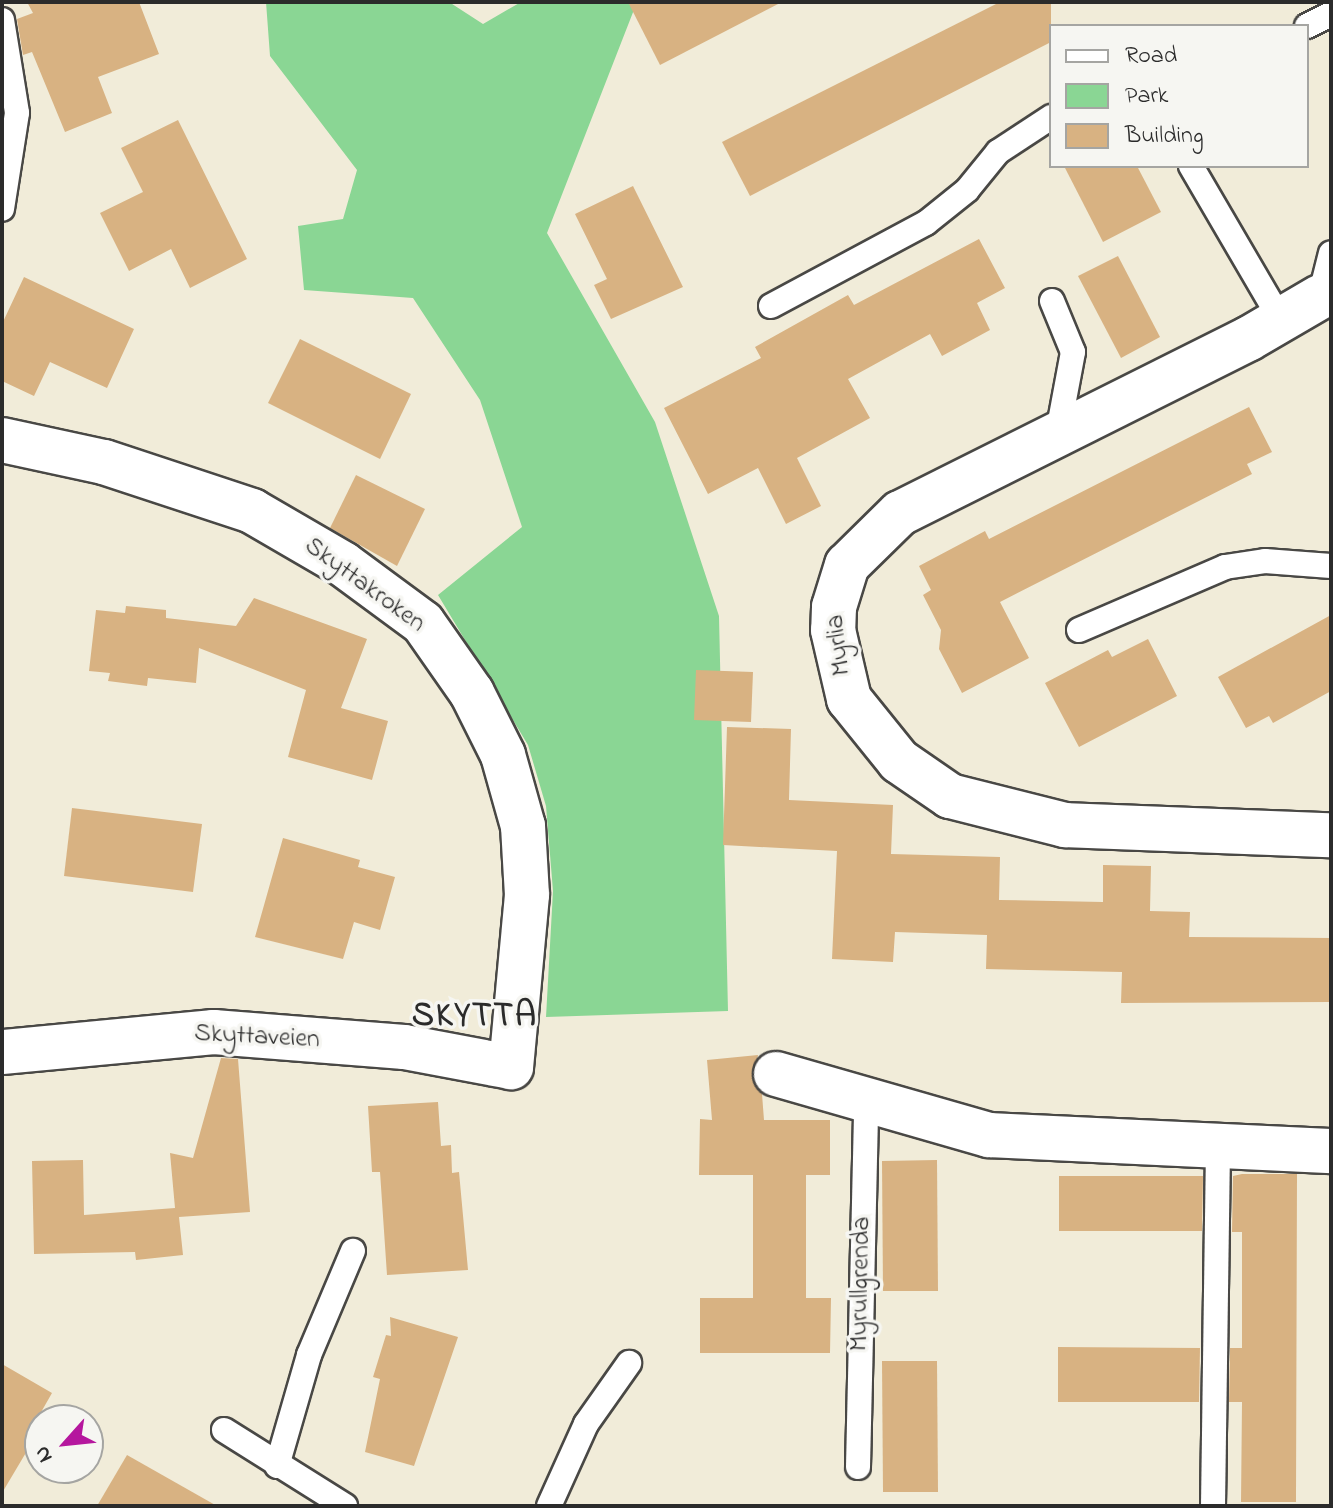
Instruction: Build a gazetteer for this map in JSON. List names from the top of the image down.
{
  "streets": {
    "street": ["Skyttakroken", "Myrlia", "Skyttaveien"],
    "lane": ["Myrullgrenda"]
  },
  "crossings": [
    ["Skyttakroken", "Skyttaveien"]
  ],
  "districts": ["SKYTTA"],
  "legend": ["Road", "Park", "Building"],
  "north": "bottom left"
}
